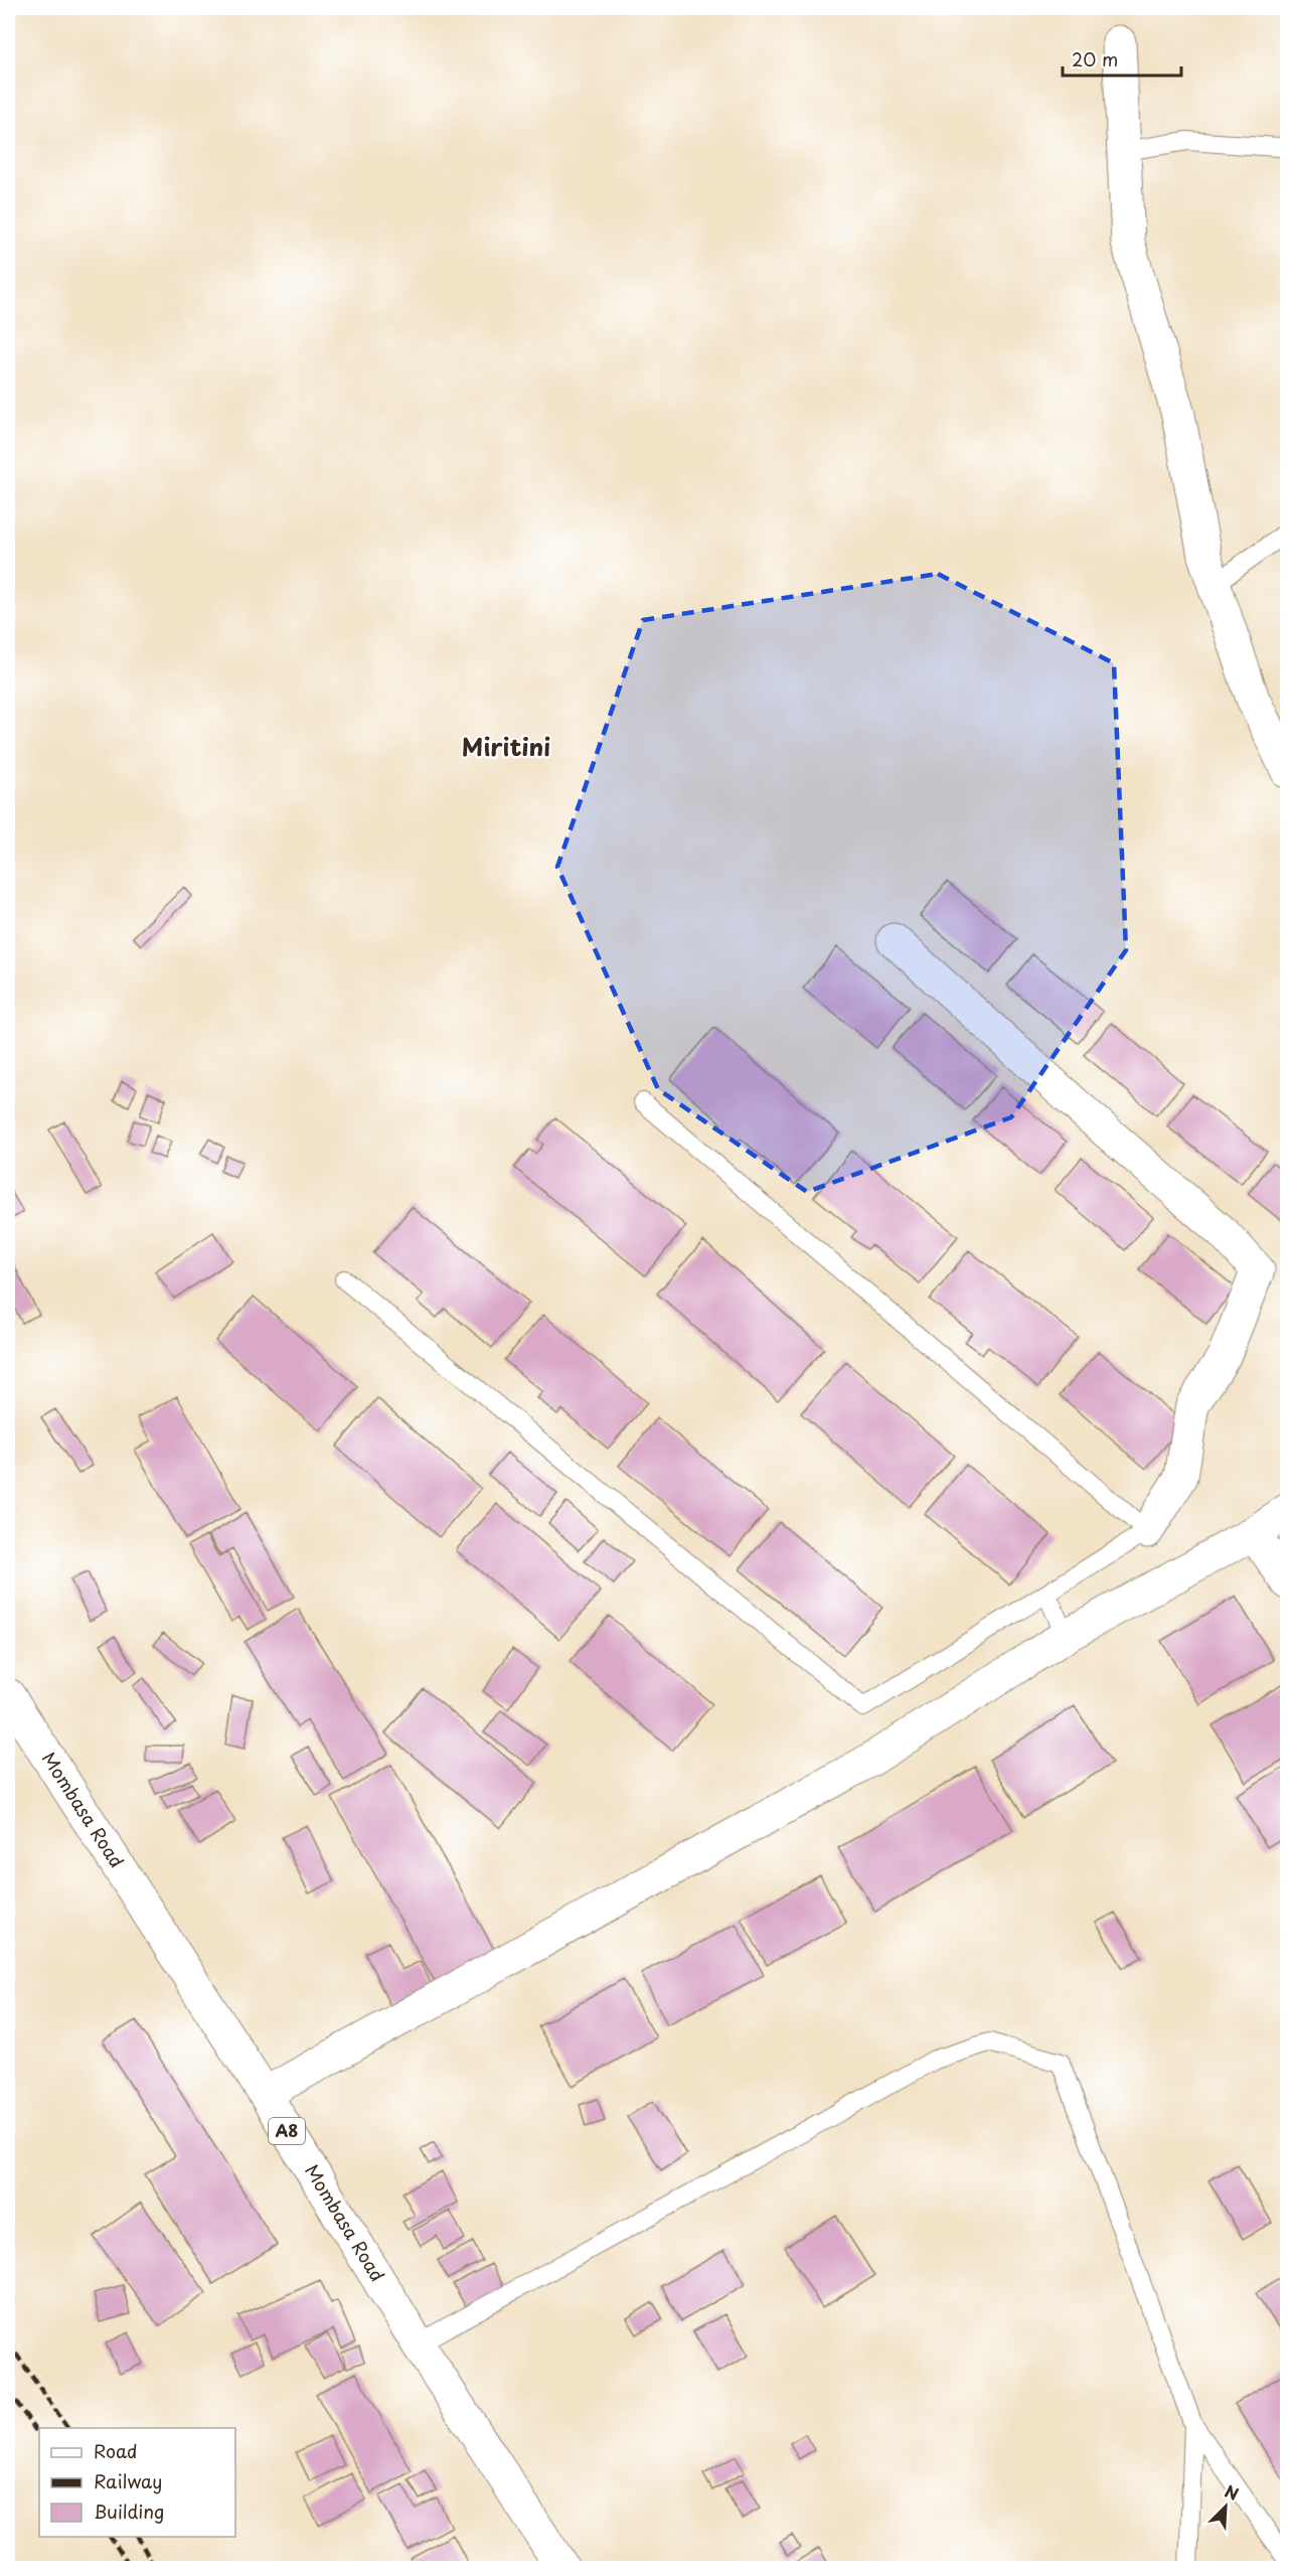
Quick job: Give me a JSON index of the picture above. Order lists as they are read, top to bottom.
{
  "streets": {
    "main road": ["Mombasa Road", "A8"]
  },
  "districts": ["Miritini"],
  "legend": ["Road", "Railway", "Building"],
  "scale_bar": "20 m",
  "north": "top right"
}
